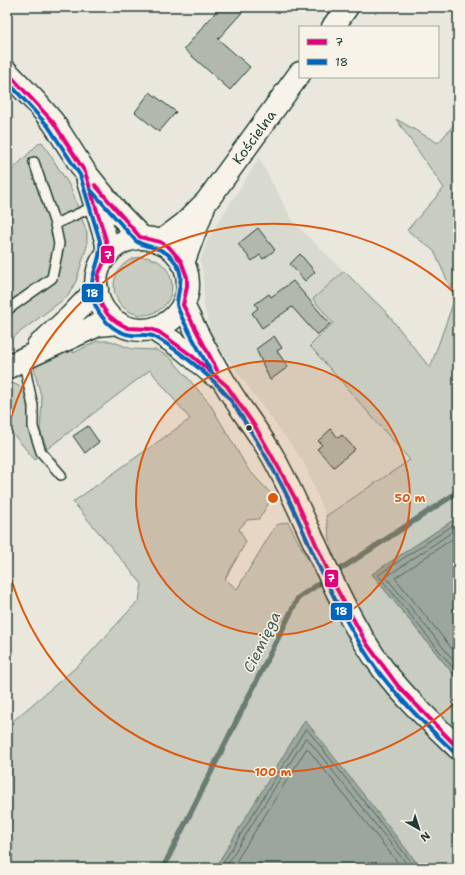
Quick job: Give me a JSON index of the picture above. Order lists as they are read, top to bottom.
{
  "streets": {
    "main road": ["Kościelna"]
  },
  "water": ["Ciemięga"],
  "lines": ["transit line 7", "transit line 18"],
  "legend": ["7", "18"],
  "north": "bottom right",
  "rings": ["50 m", "100 m"]
}
